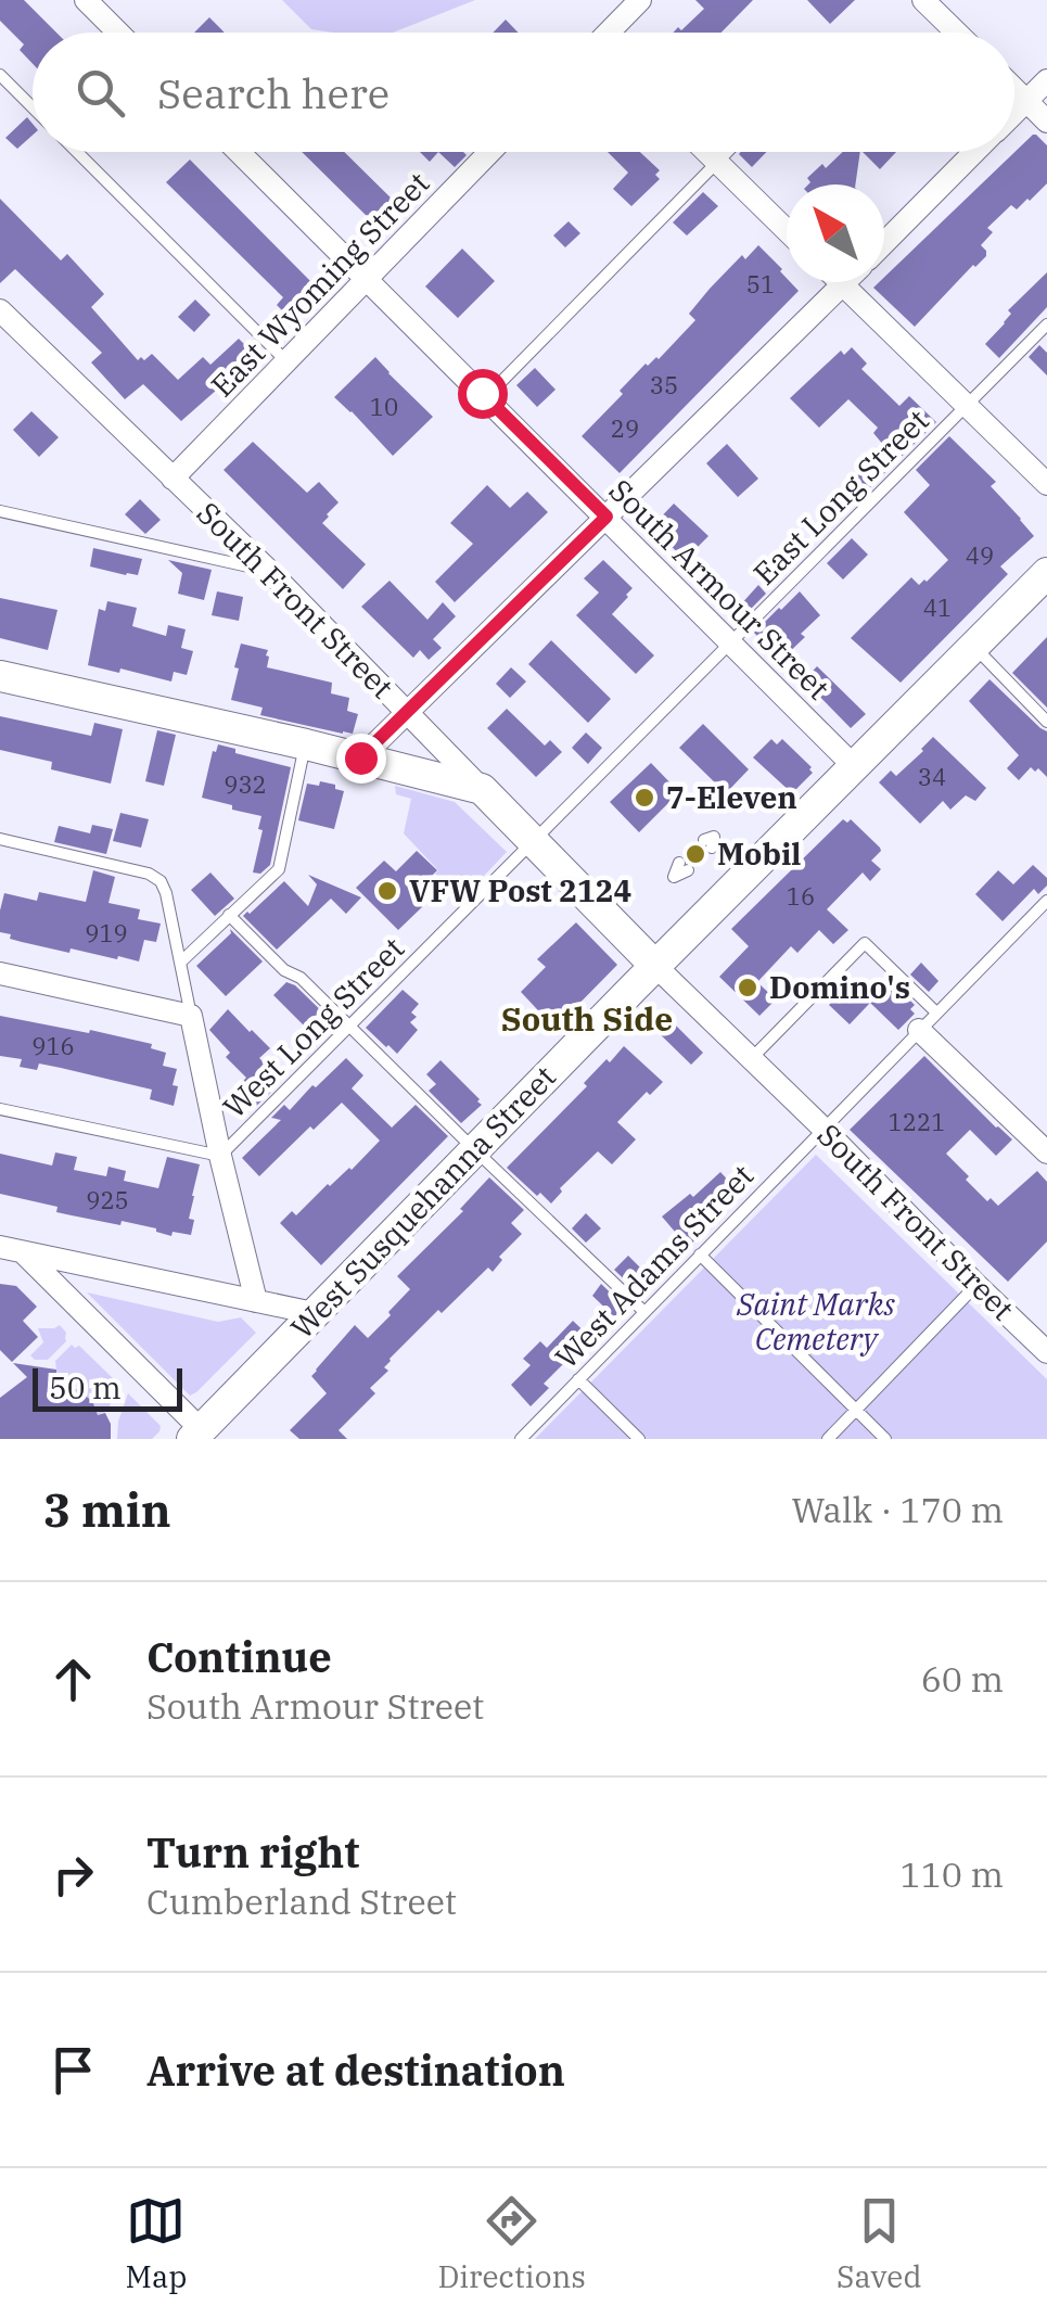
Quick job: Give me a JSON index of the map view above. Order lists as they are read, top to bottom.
{
  "streets": {
    "main road": ["South Front Street", "West Susquehanna Street"],
    "street": ["East Wyoming Street", "South Armour Street"],
    "lane": ["East Long Street", "West Long Street", "West Adams Street"]
  },
  "crossings": [
    ["East Wyoming Street", "South Armour Street"],
    ["East Wyoming Street", "South Front Street"],
    ["East Long Street", "South Armour Street"],
    ["East Long Street", "South Front Street"],
    ["East Long Street", "West Long Street"],
    ["South Armour Street", "West Susquehanna Street"],
    ["South Front Street", "West Long Street"],
    ["South Front Street", "West Susquehanna Street"],
    ["South Front Street", "West Adams Street"]
  ],
  "districts": ["South Side"],
  "parks": ["Saint Marks Cemetery"],
  "places": [
    "7-Eleven",
    "Mobil",
    "VFW Post 2124",
    "Domino's"
  ],
  "house_numbers": [
    "51",
    "35",
    "10",
    "29",
    "49",
    "41",
    "34",
    "932",
    "16",
    "919",
    "916",
    "1221",
    "925"
  ],
  "scale_bar": "50 m",
  "north": "top left",
  "page": {
    "search": "Search here",
    "scale": "50 m",
    "heading": ["3 min", "Walk · 170 m"],
    "list": [
      ["Continue", "South Armour Street", "60 m"],
      ["Turn right", "Cumberland Street", "110 m"],
      "Arrive at destination"
    ],
    "nav": ["Map", "Directions", "Saved"]
  }
}
